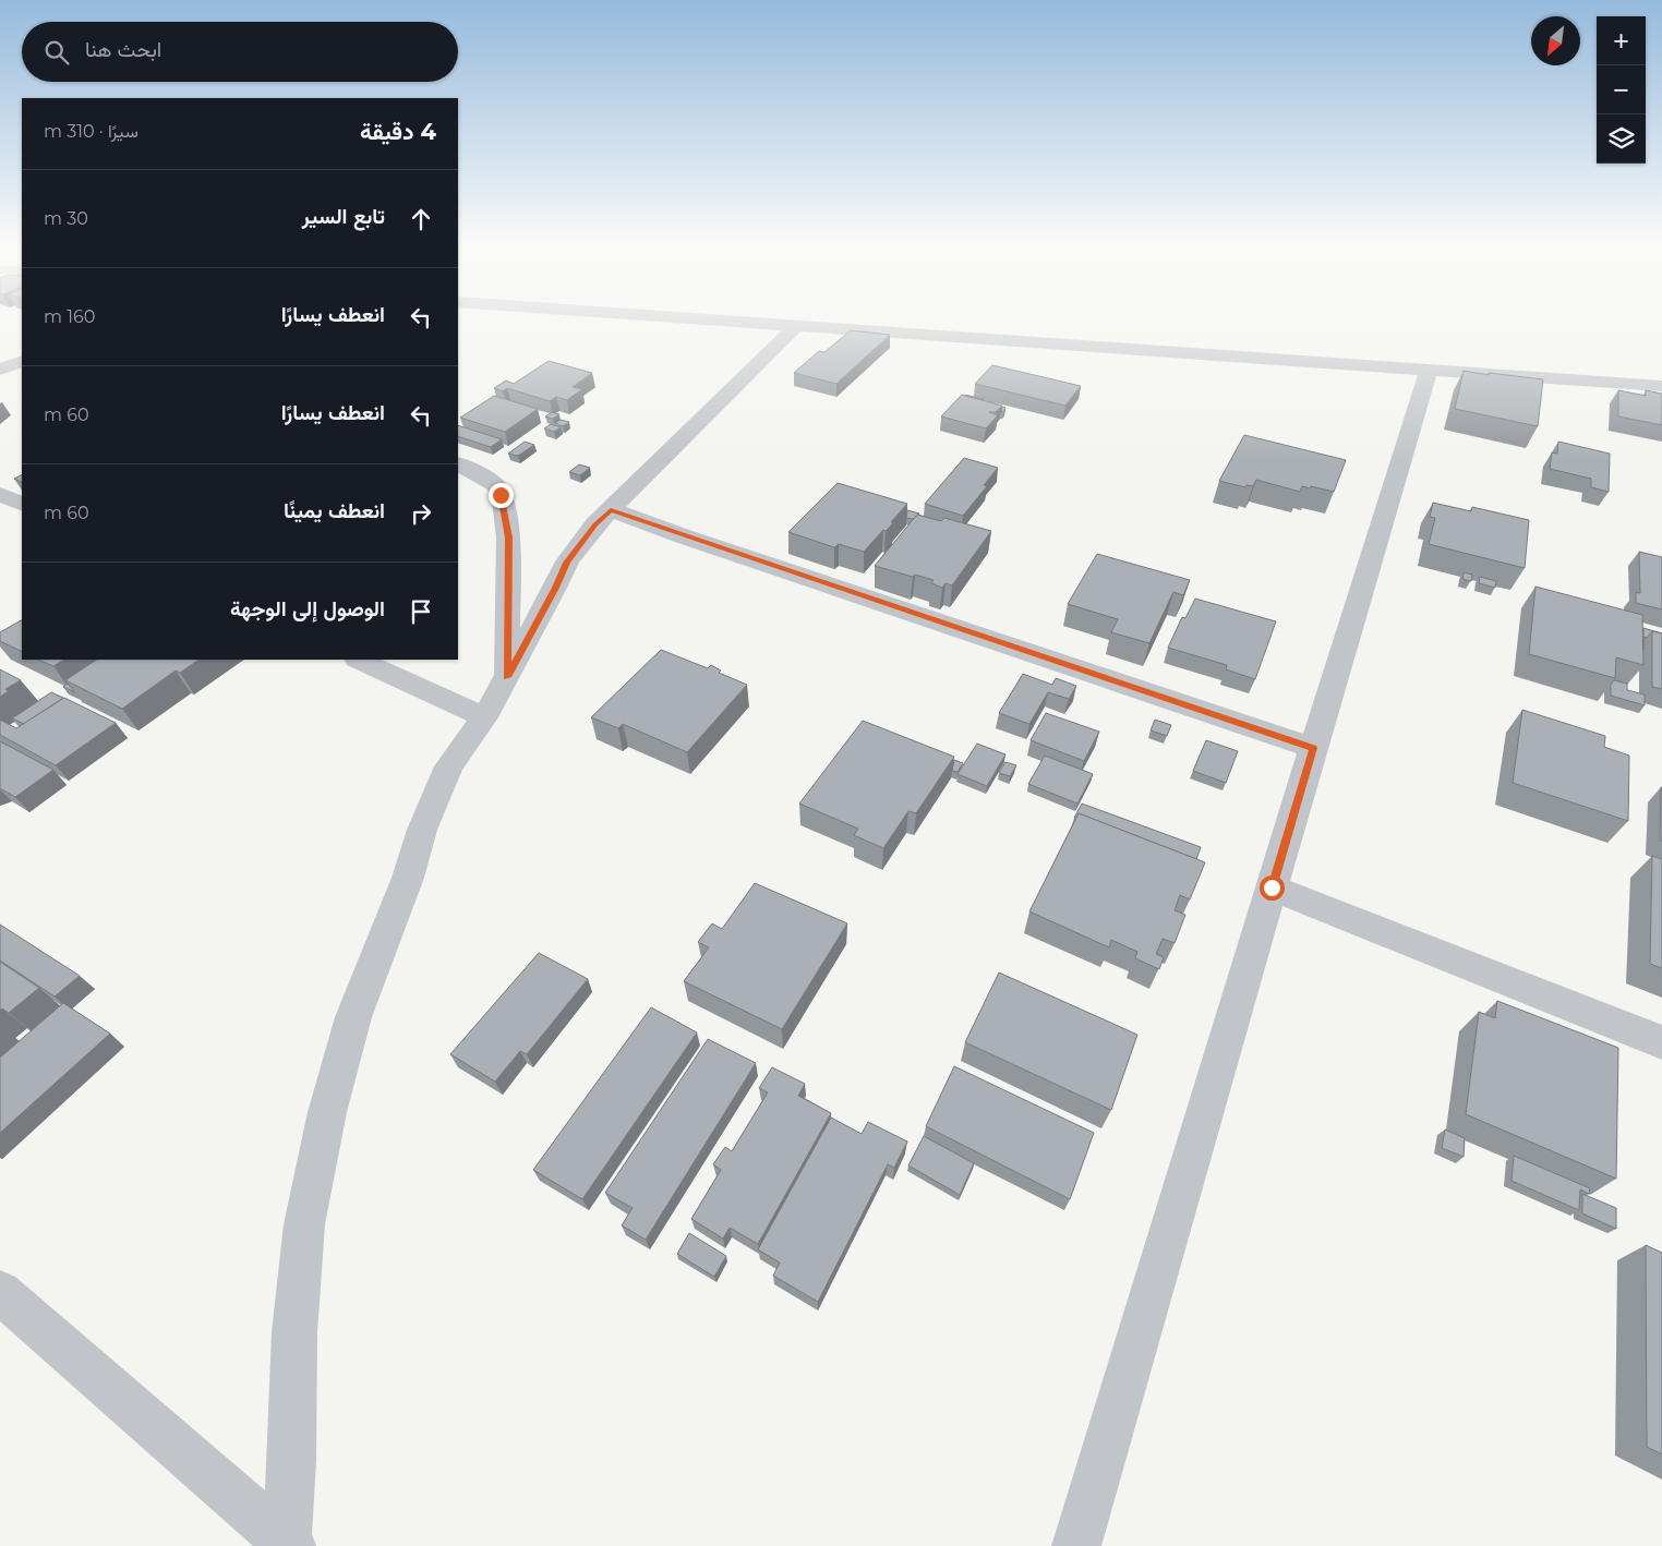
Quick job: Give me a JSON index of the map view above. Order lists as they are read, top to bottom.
{
  "north": "bottom left",
  "page": {
    "map_buttons": ["+", "−"],
    "search": "ابحث هنا",
    "heading": ["4 دقيقة", "سيرًا · 310 m"],
    "list": [
      ["تابع السير", "30 m"],
      ["انعطف يسارًا", "160 m"],
      ["انعطف يسارًا", "60 m"],
      ["انعطف يمينًا", "60 m"],
      "الوصول إلى الوجهة"
    ]
  }
}
